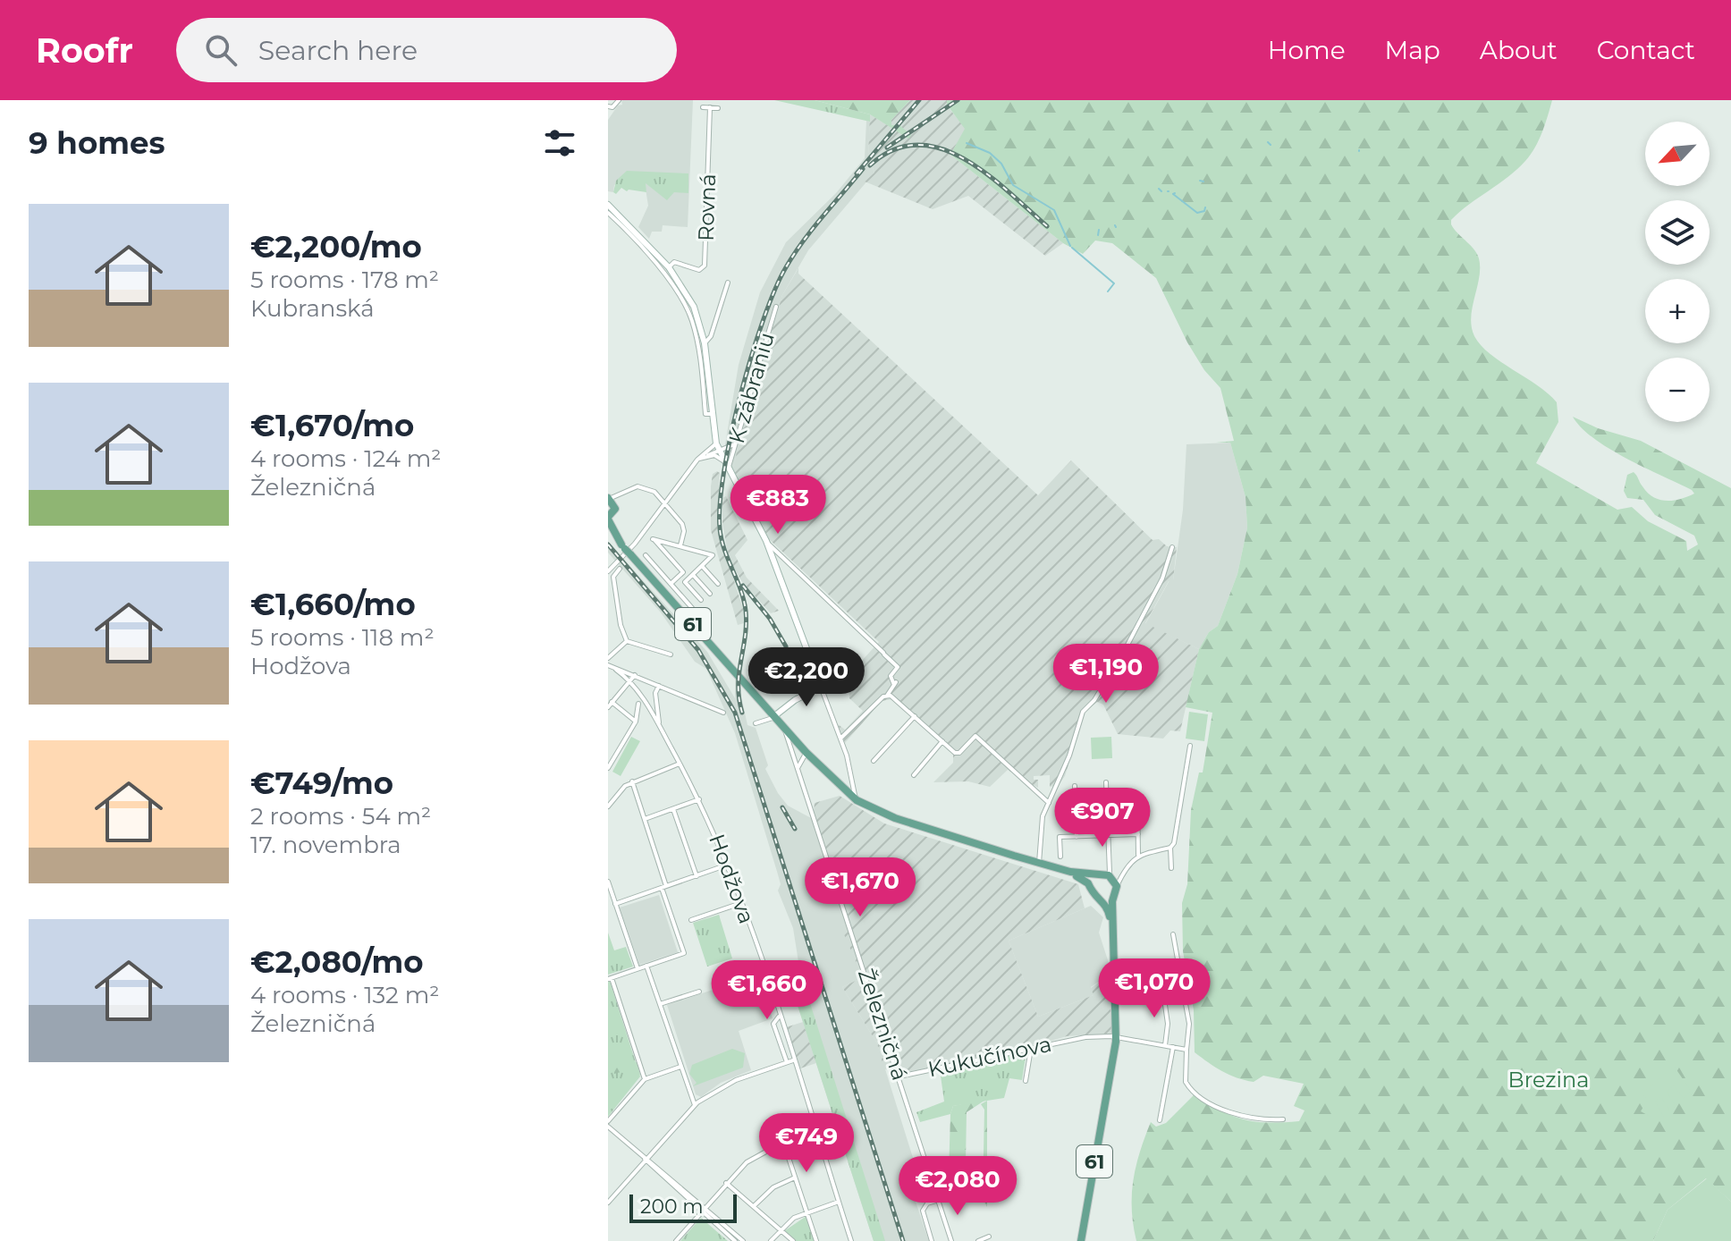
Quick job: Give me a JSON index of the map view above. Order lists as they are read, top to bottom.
{
  "streets": {
    "main road": ["61"],
    "street": [
      "Rovná",
      "K zábraniu",
      "Hodžova",
      "Železničná",
      "Kukučínova"
    ]
  },
  "crossings": [
    ["61", "Železničná"],
    ["61", "Kukučínova"],
    ["Železničná", "Kukučínova"]
  ],
  "parks": ["Brezina"],
  "scale_bar": "200 m",
  "north": "bottom left",
  "page": {
    "header": "Roofr",
    "search": "Search here",
    "nav": [
      "Home",
      "Map",
      "About",
      "Contact"
    ],
    "heading": "9 homes",
    "map_buttons": ["+", "−"],
    "list": [
      {
        "name": "€2,200/mo",
        "note": "5 rooms · 178 m² · Kubranská"
      },
      {
        "name": "€1,670/mo",
        "note": "4 rooms · 124 m² · Železničná"
      },
      {
        "name": "€1,660/mo",
        "note": "5 rooms · 118 m² · Hodžova"
      },
      {
        "name": "€749/mo",
        "note": "2 rooms · 54 m² · 17. novembra"
      },
      {
        "name": "€2,080/mo",
        "note": "4 rooms · 132 m² · Železničná"
      }
    ],
    "price": [
      "€883",
      "€1,190",
      "€2,200",
      "€907",
      "€1,670",
      "€1,070",
      "€1,660",
      "€749",
      "€2,080"
    ],
    "scale": "200 m"
  }
}
